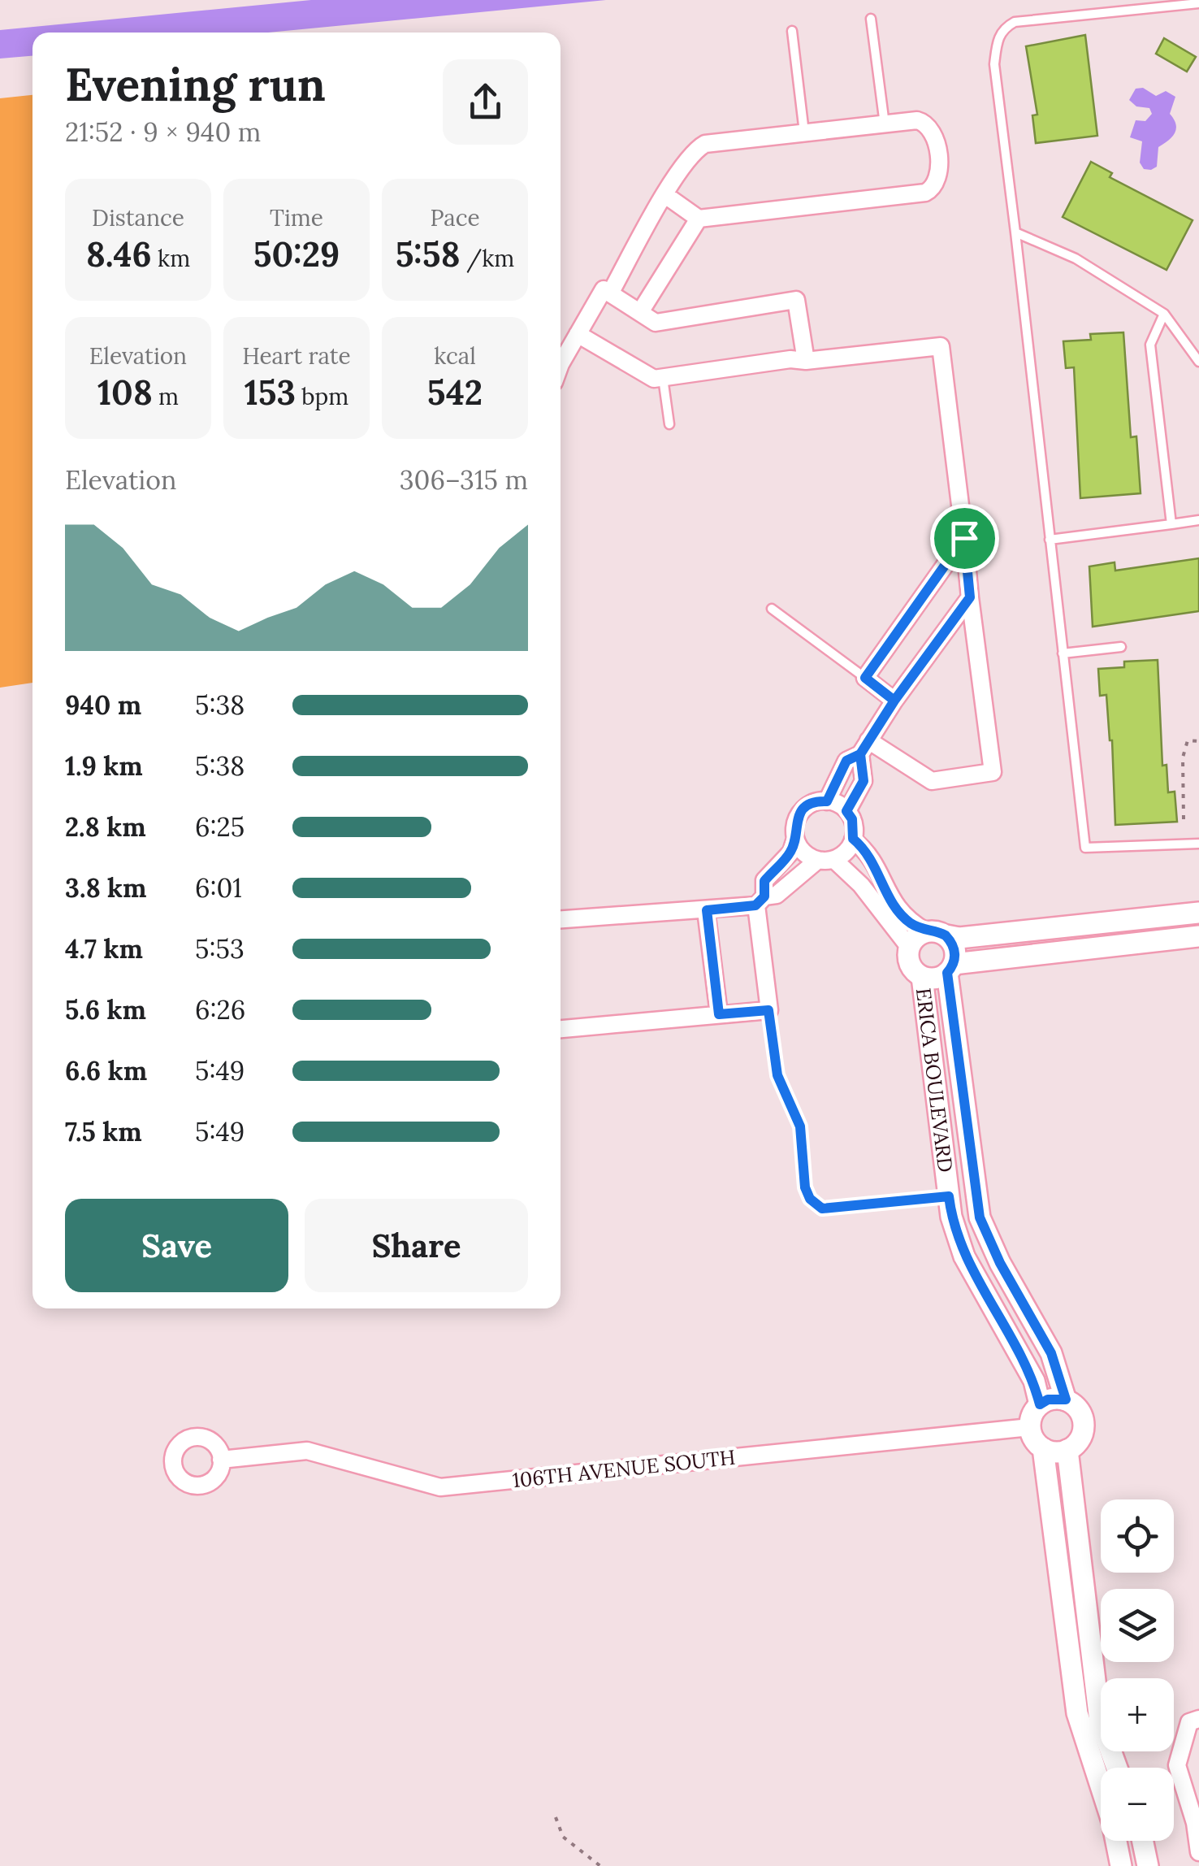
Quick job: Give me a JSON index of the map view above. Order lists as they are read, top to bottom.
{
  "streets": {
    "street": ["ERICA BOULEVARD", "106TH AVENUE SOUTH"]
  },
  "crossings": [
    ["ERICA BOULEVARD", "106TH AVENUE SOUTH"]
  ],
  "page": {
    "heading": ["Evening run", "21:52 · 9 × 940 m"],
    "stats": [
      ["Distance", "8.46 km"],
      ["Time", "50:29"],
      ["Pace", "5:58 /km"],
      ["Elevation", "108 m"],
      ["Heart rate", "153 bpm"],
      ["kcal", "542"]
    ],
    "chart": ["Elevation", "306–315 m"],
    "list": [
      {
        "name": "940 m",
        "note": "5:38"
      },
      {
        "name": "1.9 km",
        "note": "5:38"
      },
      {
        "name": "2.8 km",
        "note": "6:25"
      },
      {
        "name": "3.8 km",
        "note": "6:01"
      },
      {
        "name": "4.7 km",
        "note": "5:53"
      },
      {
        "name": "5.6 km",
        "note": "6:26"
      },
      {
        "name": "6.6 km",
        "note": "5:49"
      },
      {
        "name": "7.5 km",
        "note": "5:49"
      }
    ],
    "buttons": ["Save", "Share"],
    "map_buttons": ["+", "−"]
  }
}
